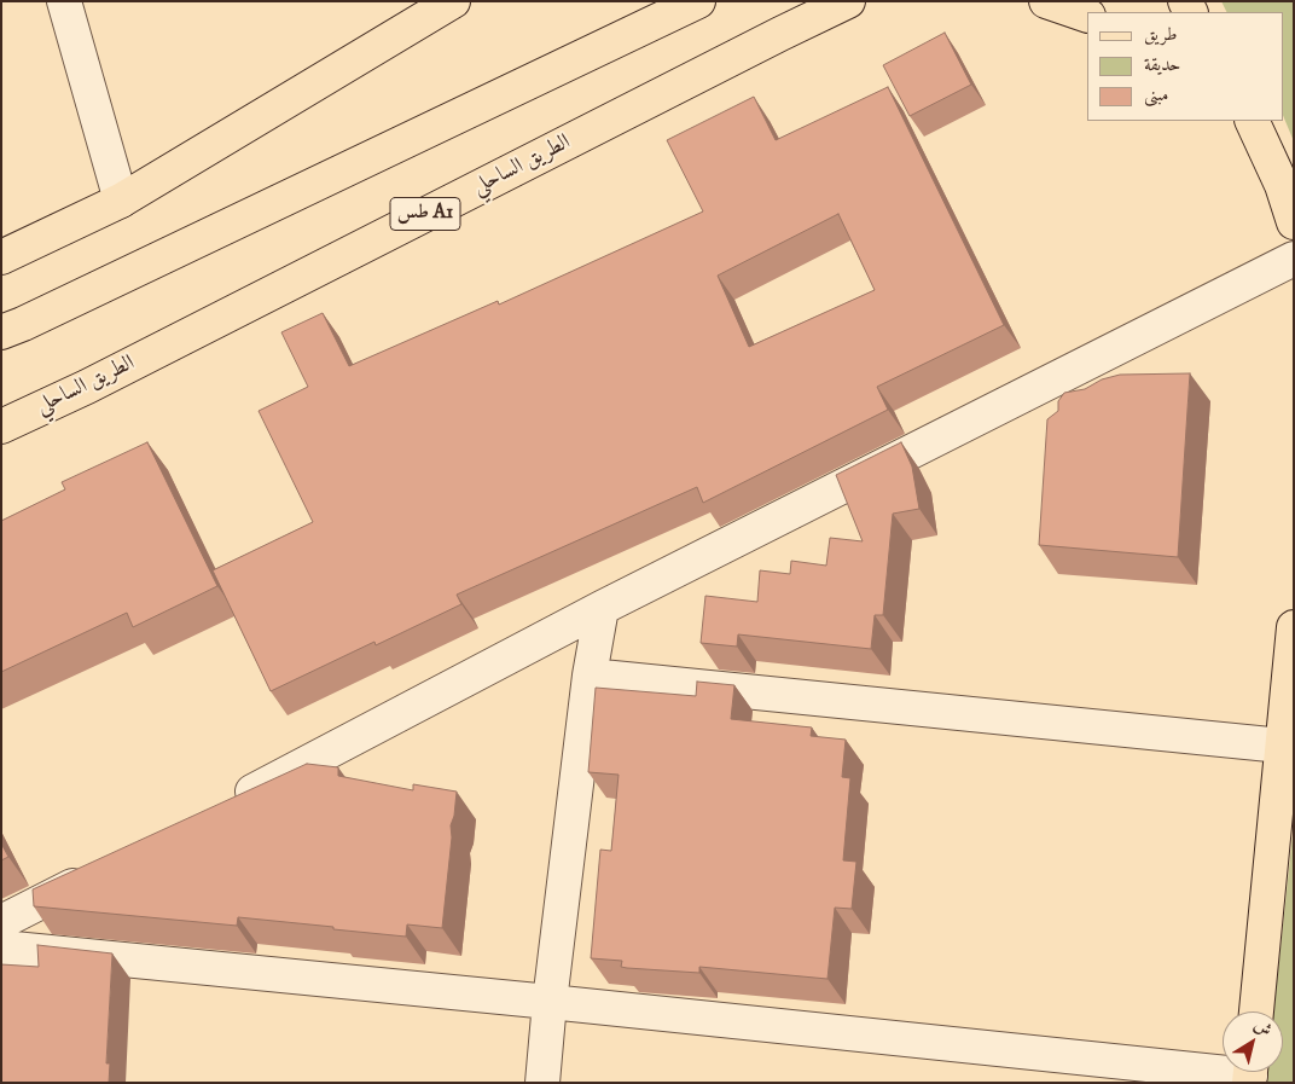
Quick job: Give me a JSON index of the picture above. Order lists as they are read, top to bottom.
{
  "streets": {
    "main road": ["الطريق الساحلي", "طس A1"]
  },
  "legend": ["طريق", "حديقة", "مبنى"],
  "north": "top right"
}
